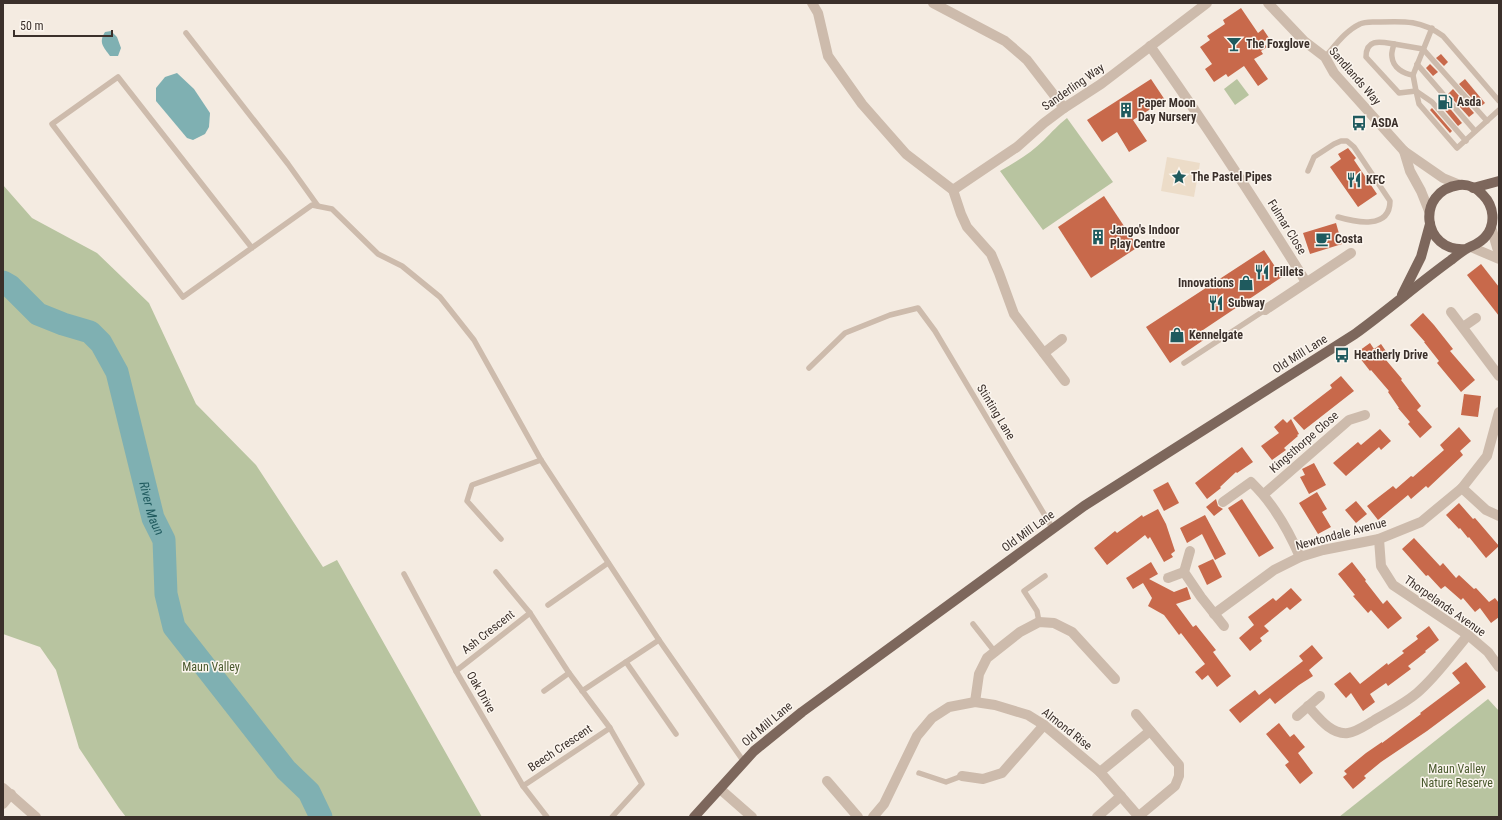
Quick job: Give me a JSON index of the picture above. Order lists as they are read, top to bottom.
{
  "streets": {
    "main road": ["Old Mill Lane"],
    "street": [
      "Sandlands Way",
      "Sanderling Way",
      "Fulmar Close",
      "Kingsthorpe Close",
      "Newtondale Avenue",
      "Thorpelands Avenue",
      "Almond Rise"
    ],
    "lane": [
      "Stinting Lane",
      "Ash Crescent",
      "Oak Drive",
      "Beech Crescent"
    ]
  },
  "crossings": [
    ["Sanderling Way", "Fulmar Close"],
    ["Old Mill Lane", "Stinting Lane"],
    ["Newtondale Avenue", "Thorpelands Avenue"],
    ["Ash Crescent", "Oak Drive"],
    ["Oak Drive", "Beech Crescent"]
  ],
  "water": ["River Maun"],
  "parks": ["Maun Valley", "Maun Valley Nature Reserve"],
  "places": {
    "bar": ["The Foxglove"],
    "fuel station": ["Asda"],
    "building": ["Paper Moon Day Nursery", "Jango's Indoor Play Centre"],
    "bus stop": ["ASDA", "Heatherly Drive"],
    "place": ["The Pastel Pipes"],
    "restaurant": ["KFC", "Fillets", "Subway"],
    "cafe": ["Costa"],
    "shop": ["Innovations", "Kennelgate"]
  },
  "scale_bar": "50 m"
}
